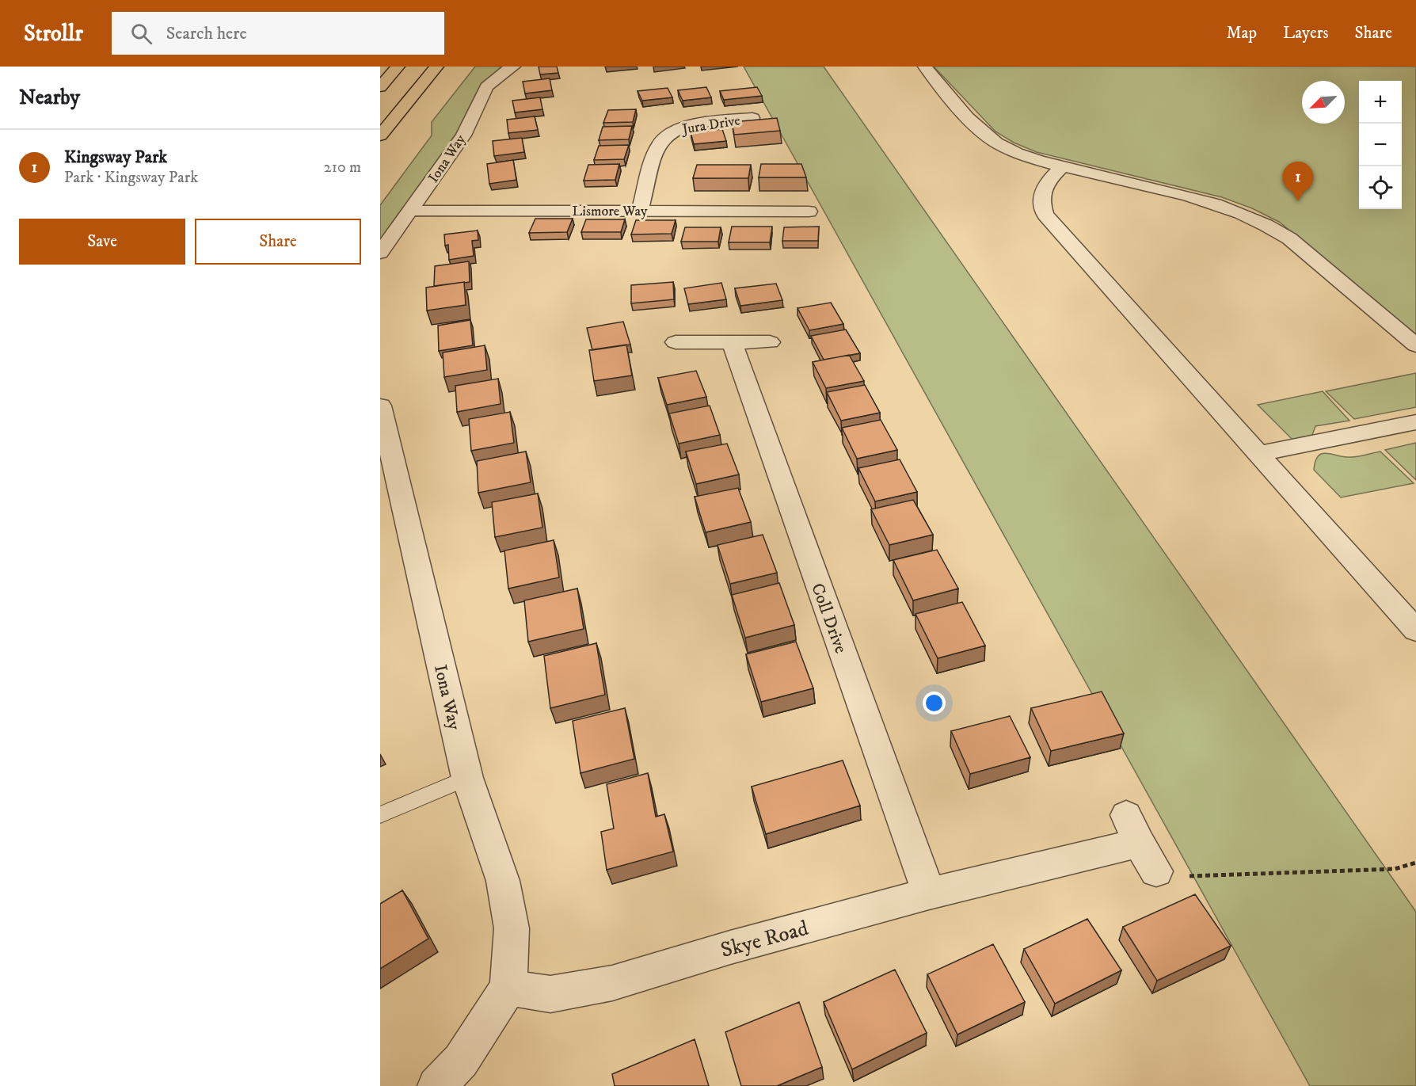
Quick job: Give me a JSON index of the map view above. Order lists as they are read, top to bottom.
{
  "streets": {
    "street": [
      "Jura Drive",
      "Iona Way",
      "Lismore Way",
      "Coll Drive",
      "Skye Road"
    ]
  },
  "crossings": [
    ["Jura Drive", "Lismore Way"],
    ["Iona Way", "Lismore Way"],
    ["Iona Way", "Skye Road"],
    ["Coll Drive", "Skye Road"]
  ],
  "north": "bottom left",
  "page": {
    "header": "Strollr",
    "search": "Search here",
    "nav": ["Map", "Layers", "Share"],
    "heading": "Nearby",
    "map_buttons": ["+", "−"],
    "list": [
      {
        "mark": "1",
        "name": "Kingsway Park",
        "note": "Park · Kingsway Park",
        "value": "210 m"
      }
    ],
    "pins": "1",
    "buttons": ["Save", "Share"]
  }
}
